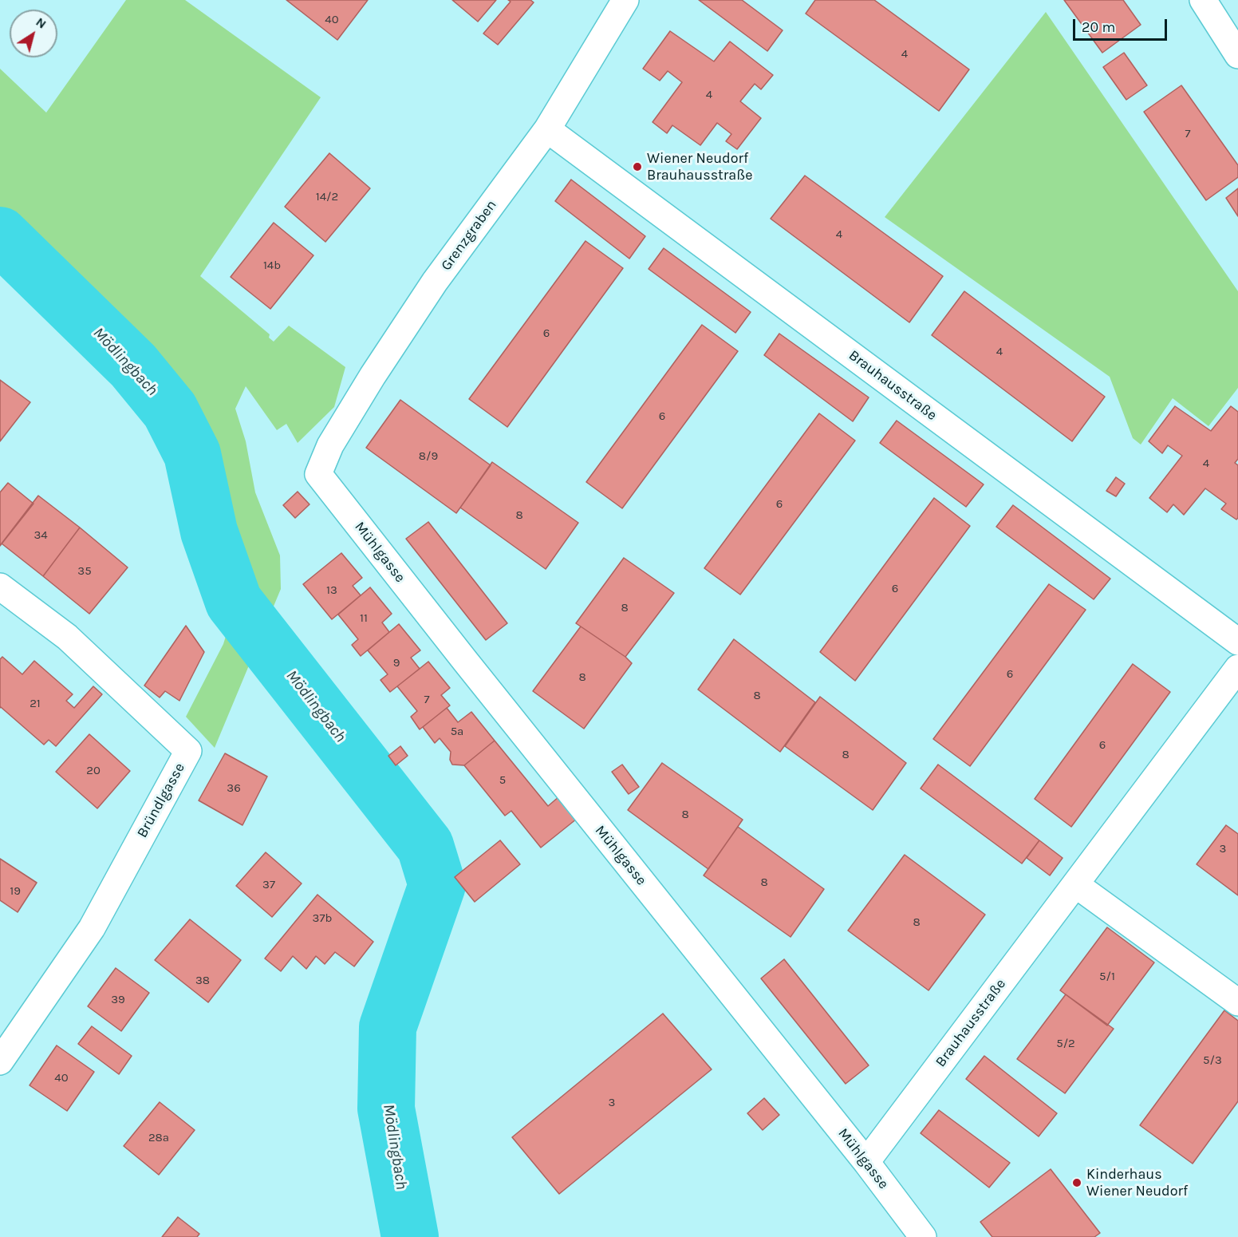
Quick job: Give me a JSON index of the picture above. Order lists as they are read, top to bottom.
{
  "streets": {
    "street": [
      "Grenzgraben",
      "Brauhausstraße",
      "Mühlgasse",
      "Bründlgasse"
    ]
  },
  "crossings": [
    ["Grenzgraben", "Brauhausstraße"],
    ["Grenzgraben", "Mühlgasse"],
    ["Brauhausstraße", "Mühlgasse"]
  ],
  "water": ["Mödlingbach"],
  "places": ["Wiener Neudorf Brauhausstraße", "Kinderhaus Wiener Neudorf"],
  "house_numbers": [
    "40",
    "4",
    "4",
    "7",
    "14/2",
    "4",
    "14b",
    "6",
    "4",
    "6",
    "8/9",
    "4",
    "6",
    "8",
    "34",
    "35",
    "6",
    "13",
    "8",
    "11",
    "9",
    "6",
    "8",
    "8",
    "7",
    "21",
    "5a",
    "6",
    "8",
    "20",
    "5",
    "36",
    "8",
    "3",
    "8",
    "37",
    "19",
    "37b",
    "8",
    "5/1",
    "38",
    "39",
    "5/2",
    "5/3",
    "40",
    "3",
    "28a"
  ],
  "scale_bar": "20 m",
  "north": "top right"
}
